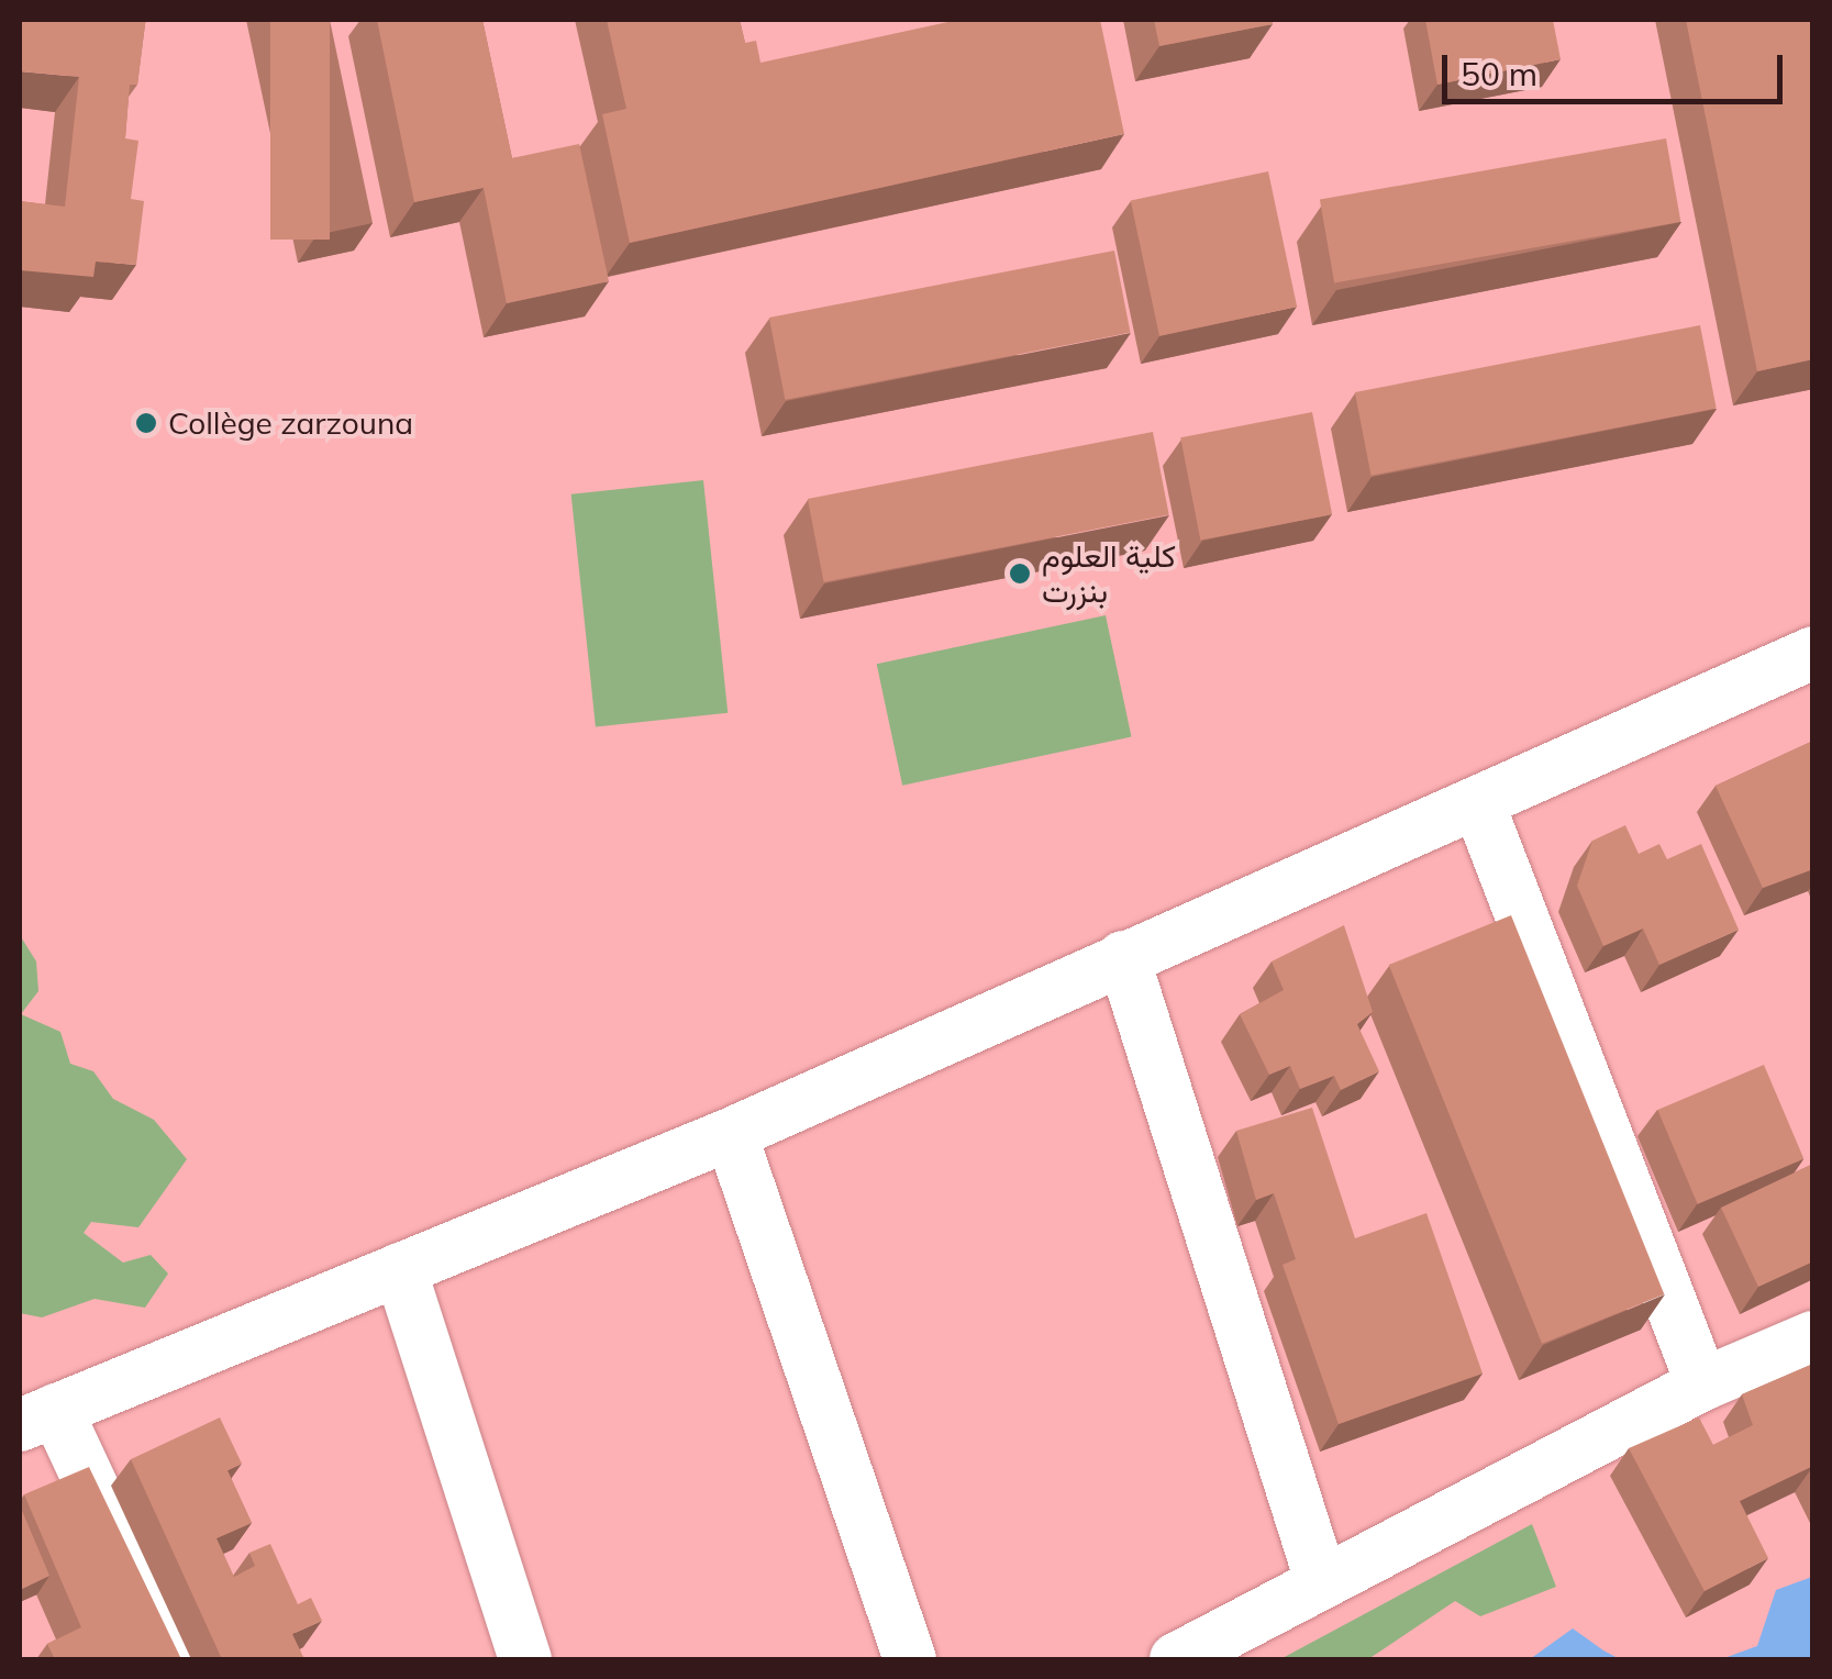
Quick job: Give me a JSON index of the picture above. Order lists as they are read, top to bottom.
{
  "places": ["Collège zarzouna", "كلية العلوم بنزرت"],
  "scale_bar": "50 m"
}
